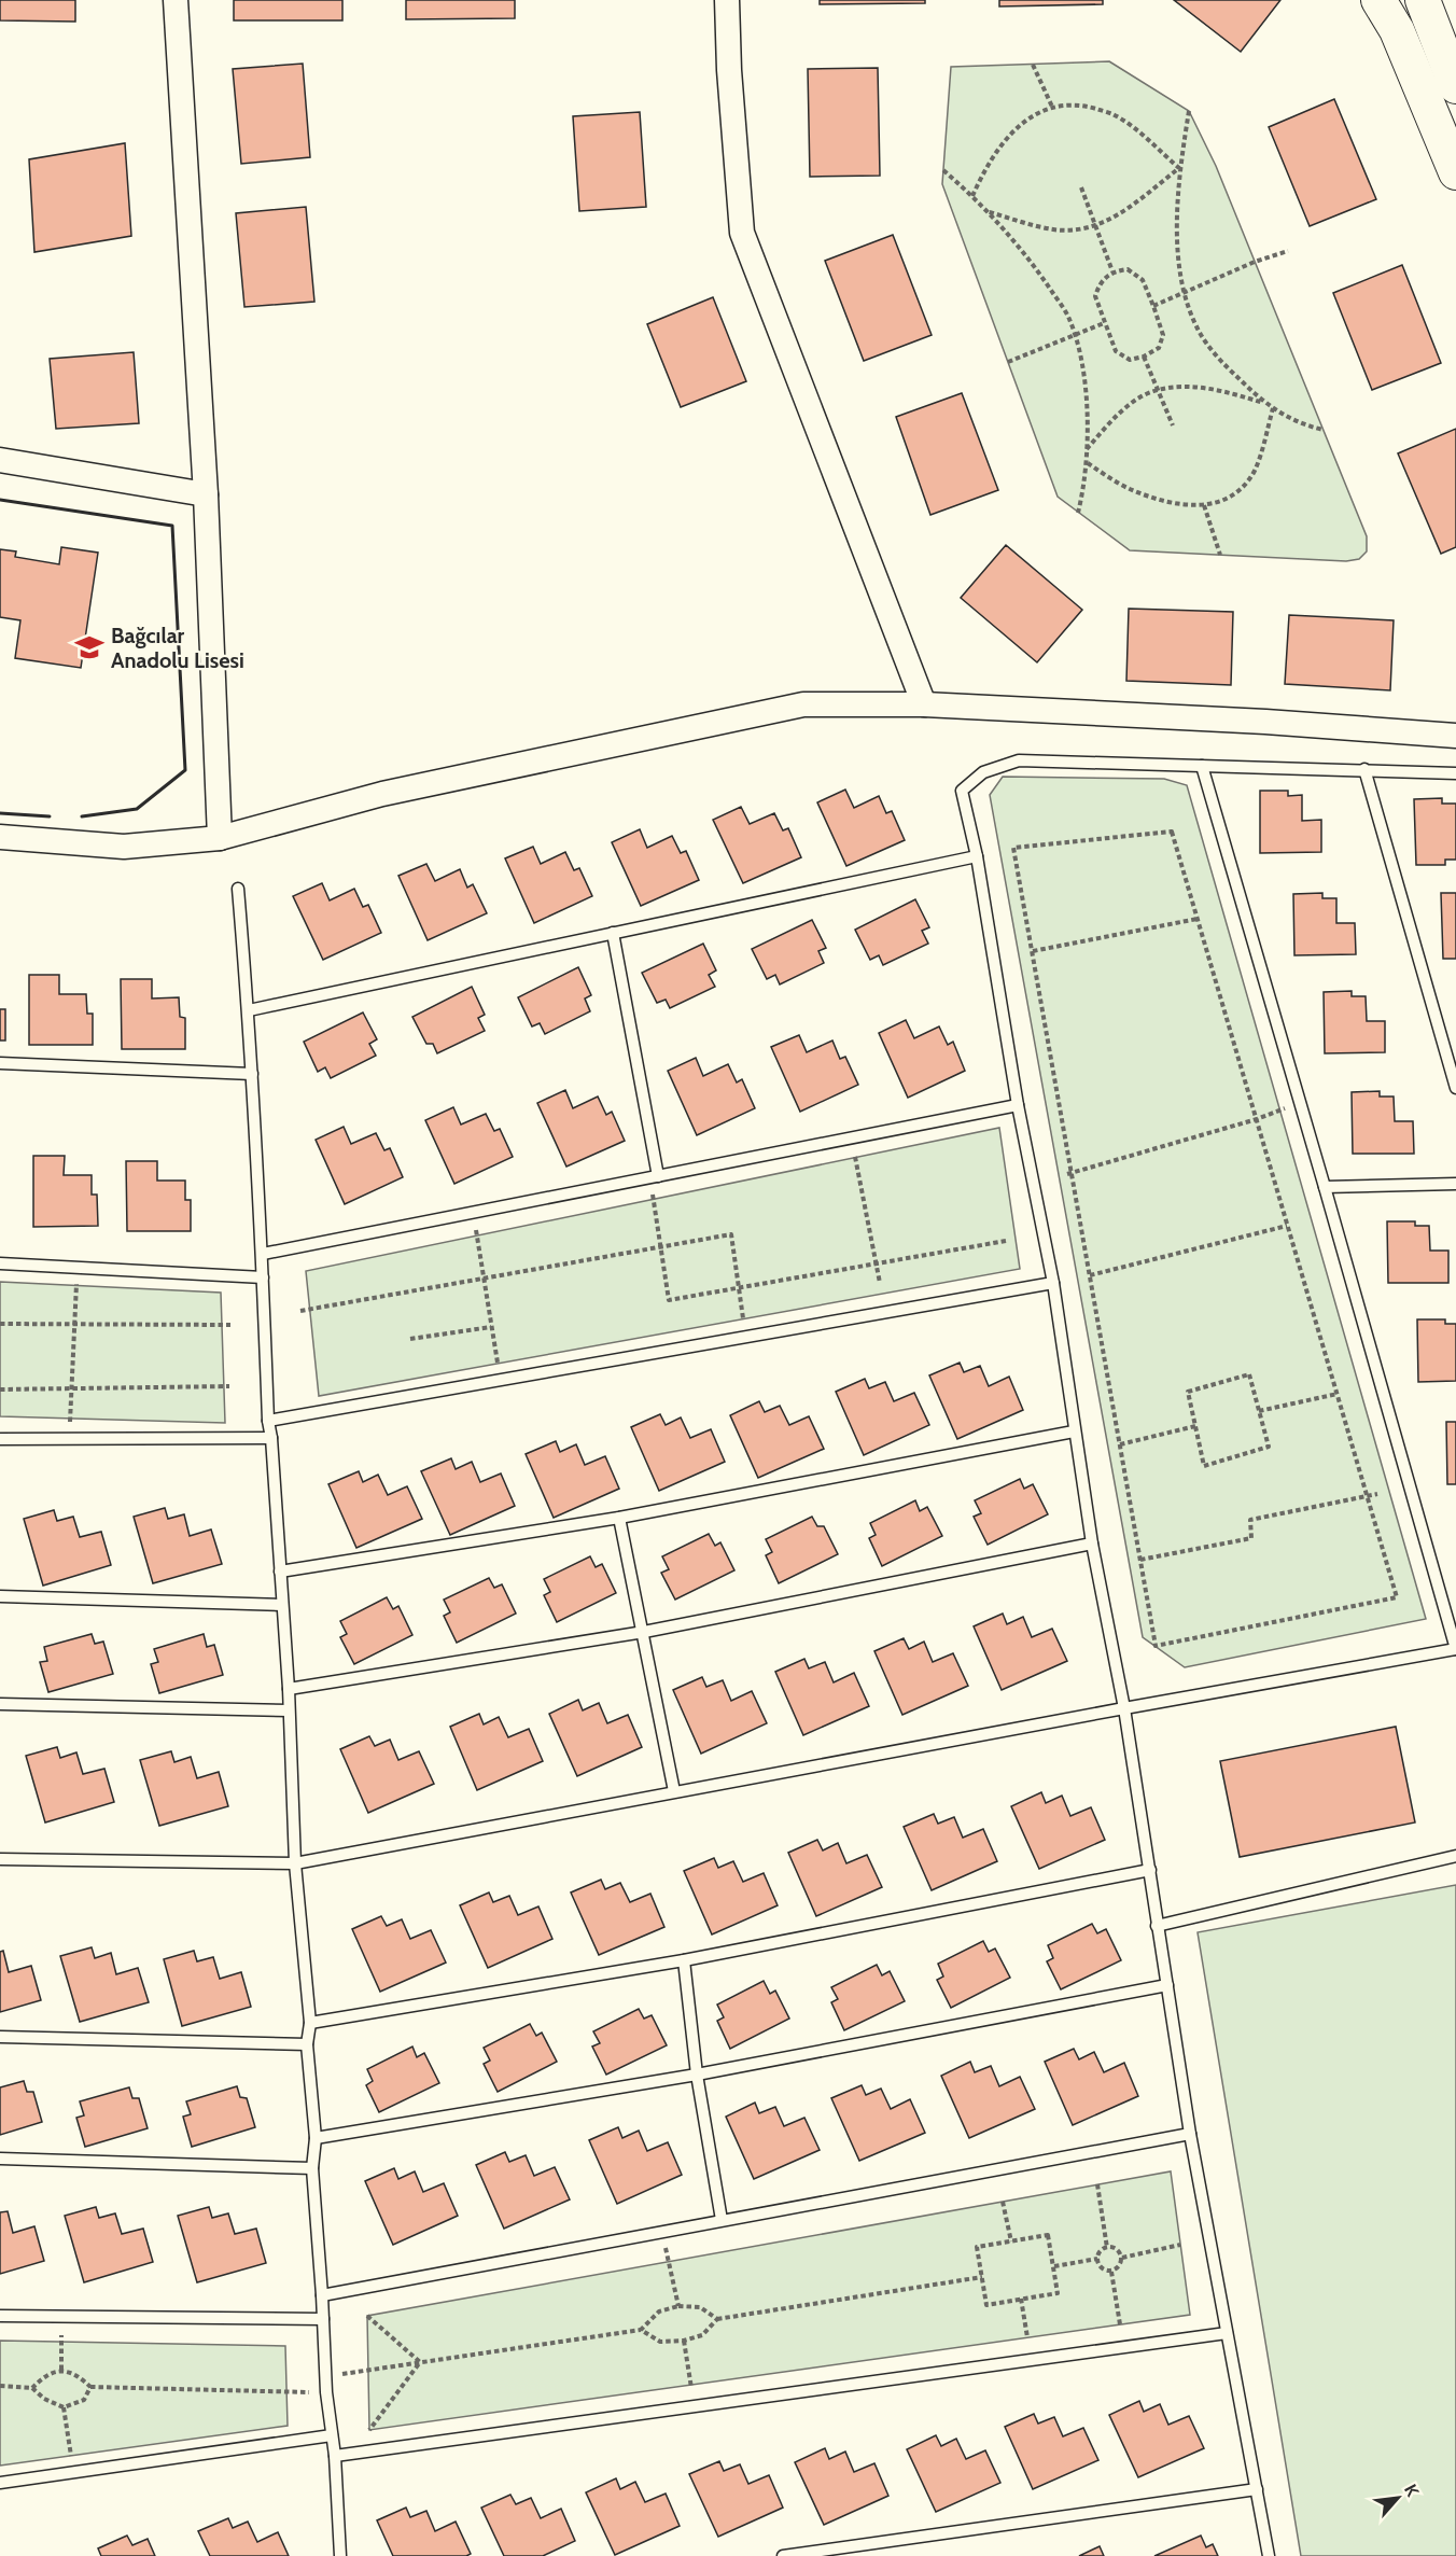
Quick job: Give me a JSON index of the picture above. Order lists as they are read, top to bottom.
{
  "places": {
    "school or university": ["Bağcılar Anadolu Lisesi"]
  },
  "north": "top right"
}
